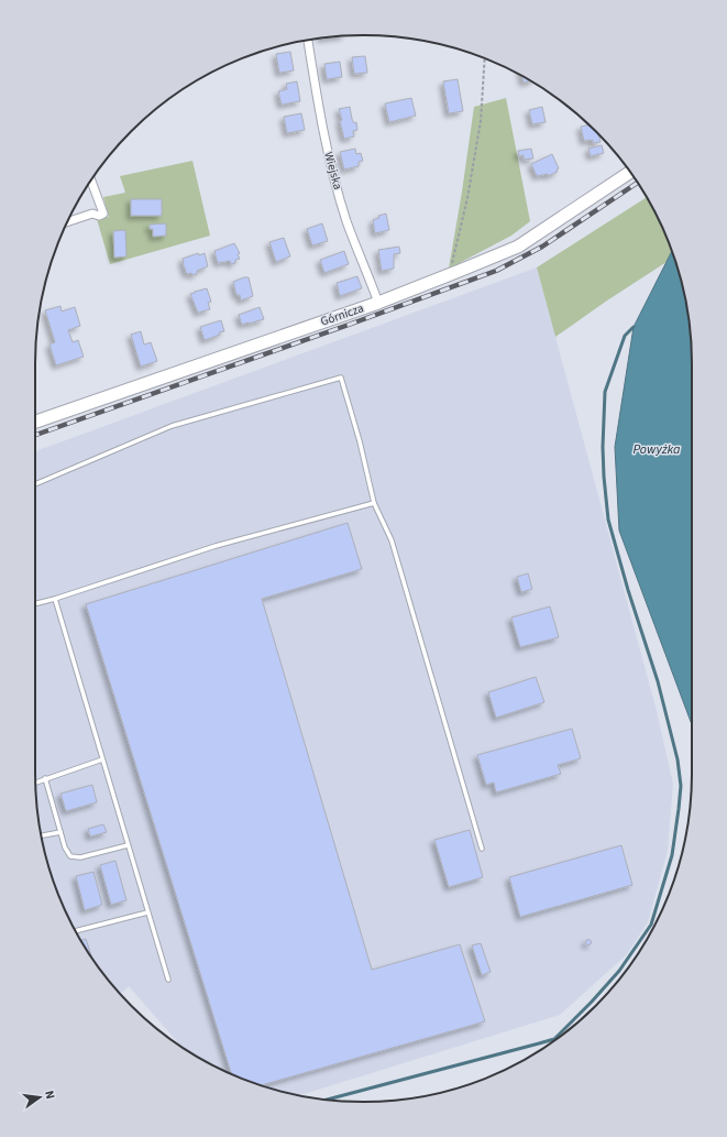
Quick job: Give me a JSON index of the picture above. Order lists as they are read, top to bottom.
{
  "streets": {
    "street": ["Wiejska", "Górnicza"]
  },
  "crossings": [
    ["Wiejska", "Górnicza"]
  ],
  "water": ["Powyżka"],
  "north": "right"
}
